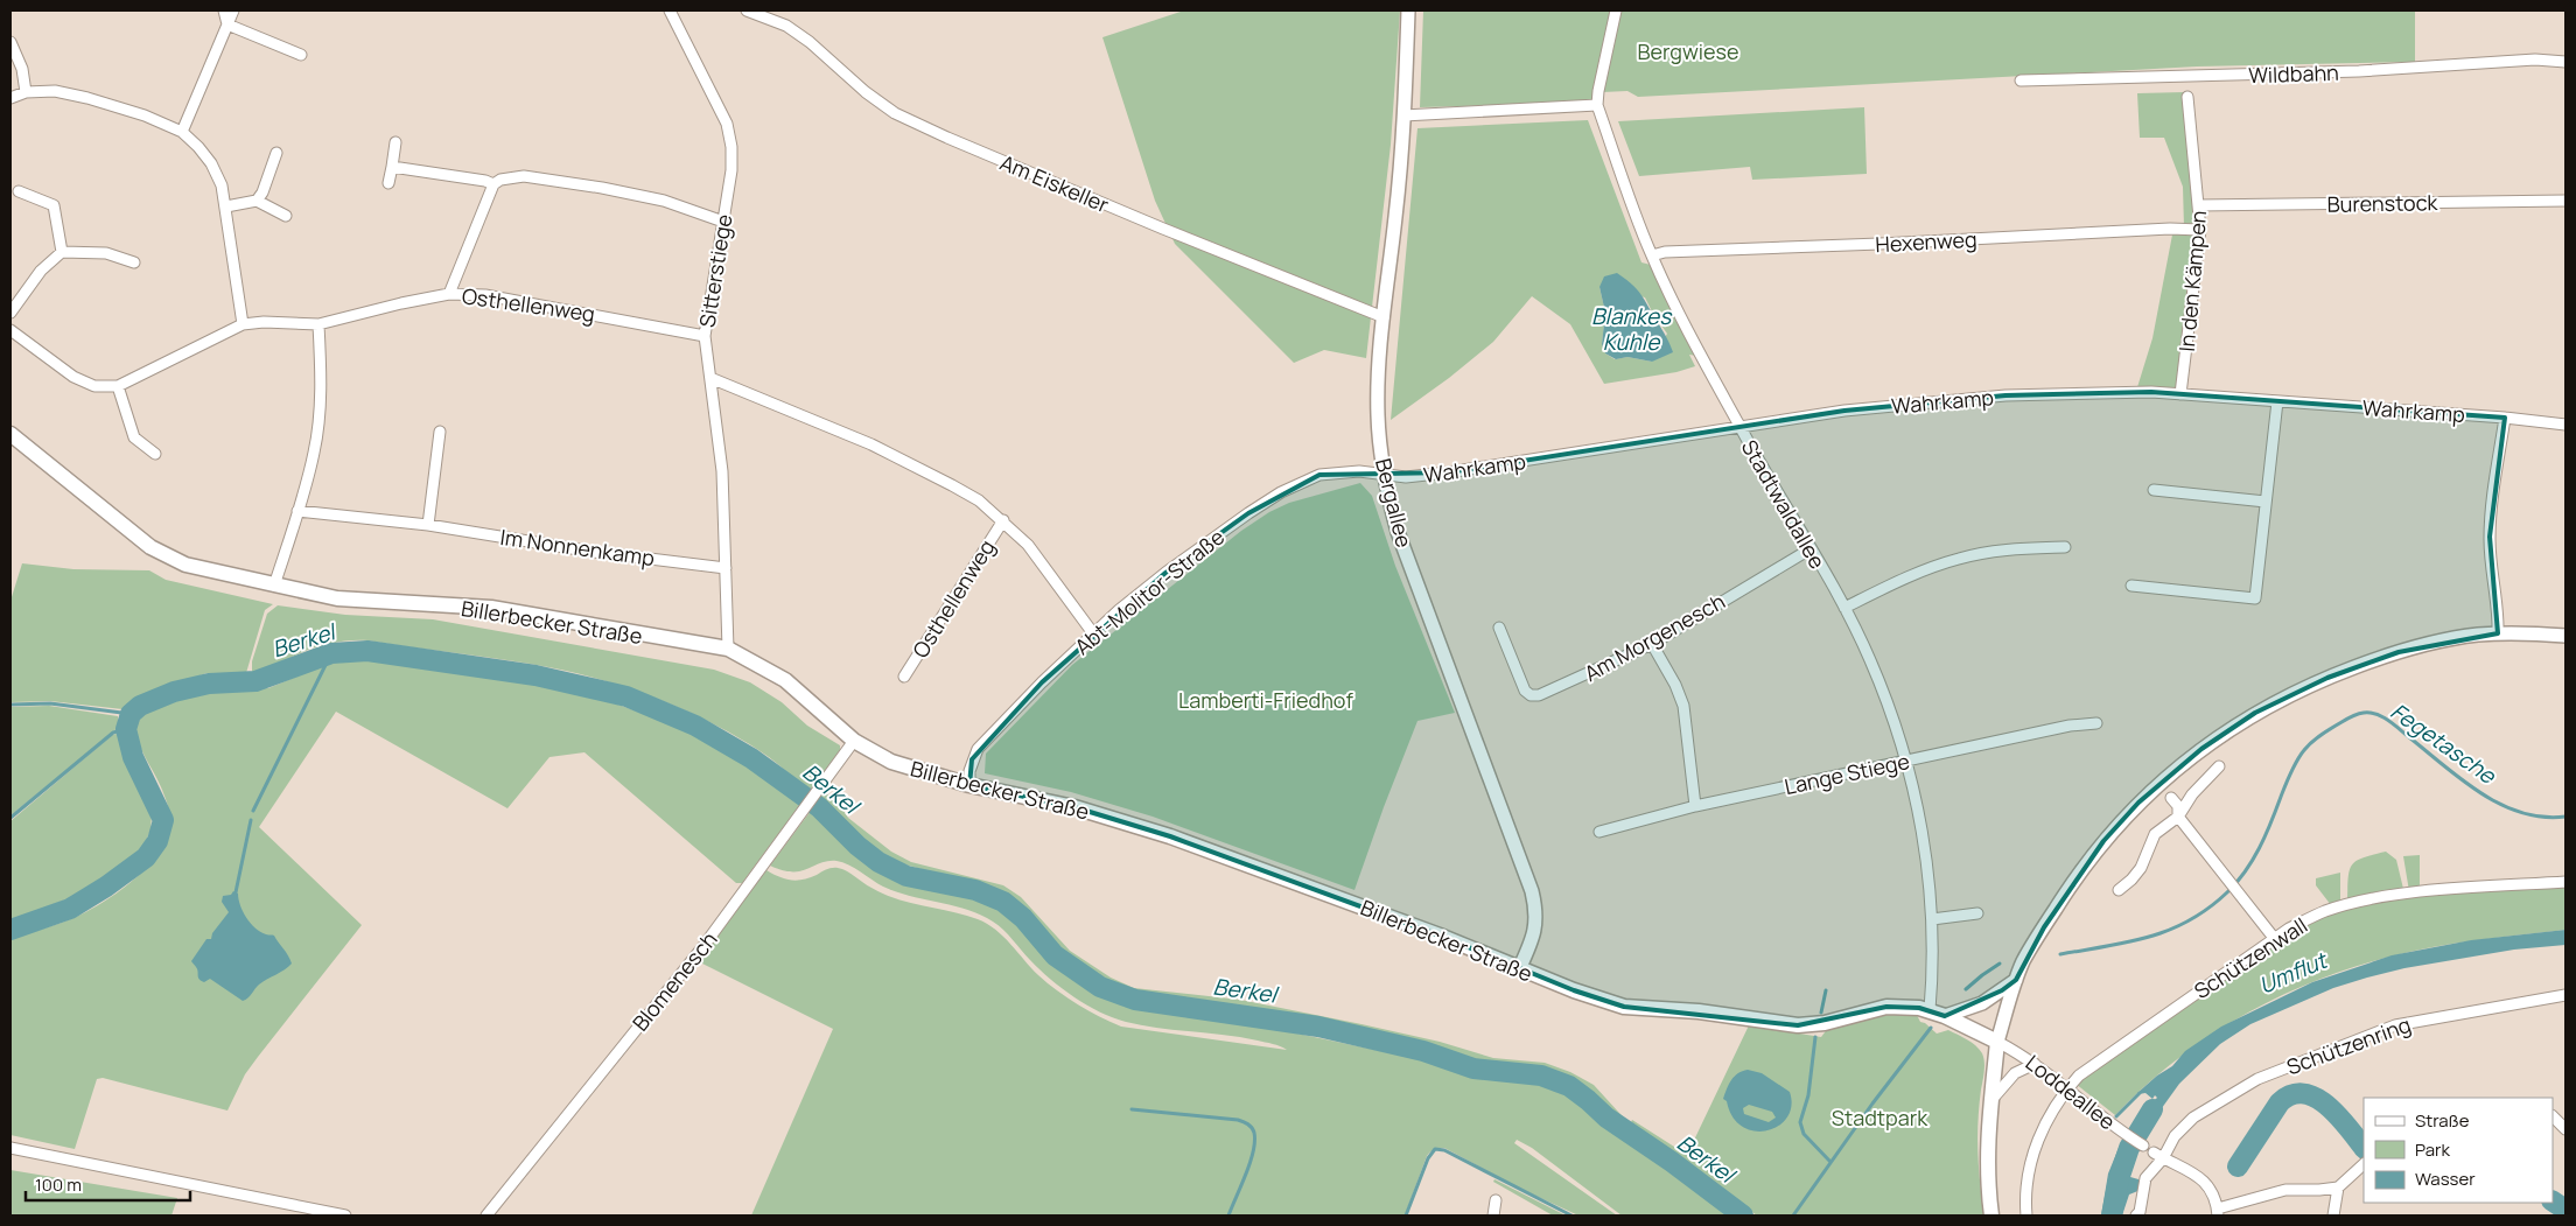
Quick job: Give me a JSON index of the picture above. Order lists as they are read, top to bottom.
{
  "streets": {
    "main road": ["Billerbecker Straße"],
    "street": [
      "Wildbahn",
      "Am Eiskeller",
      "Burenstock",
      "Hexenweg",
      "Sitterstiege",
      "In den Kämpen",
      "Osthellenweg",
      "Wahrkamp",
      "Bergallee",
      "Stadtwaldallee",
      "Im Nonnenkamp",
      "Abt-Molitor-Straße",
      "Am Morgenesch",
      "Lange Stiege",
      "Schützenwall",
      "Blomenesch",
      "Schützenring",
      "Loddeallee"
    ]
  },
  "crossings": [
    ["Am Eiskeller", "Bergallee"],
    ["Burenstock", "In den Kämpen"],
    ["Hexenweg", "In den Kämpen"],
    ["Hexenweg", "Stadtwaldallee"],
    ["Sitterstiege", "Osthellenweg"],
    ["Sitterstiege", "Im Nonnenkamp"],
    ["Sitterstiege", "Billerbecker Straße"],
    ["In den Kämpen", "Wahrkamp"],
    ["Osthellenweg", "Abt-Molitor-Straße"],
    ["Wahrkamp", "Bergallee"],
    ["Wahrkamp", "Stadtwaldallee"],
    ["Wahrkamp", "Abt-Molitor-Straße"],
    ["Bergallee", "Abt-Molitor-Straße"],
    ["Bergallee", "Billerbecker Straße"],
    ["Stadtwaldallee", "Billerbecker Straße"],
    ["Stadtwaldallee", "Am Morgenesch"],
    ["Stadtwaldallee", "Lange Stiege"],
    ["Abt-Molitor-Straße", "Billerbecker Straße"],
    ["Billerbecker Straße", "Blomenesch"],
    ["Billerbecker Straße", "Loddeallee"],
    ["Schützenwall", "Loddeallee"]
  ],
  "water": [
    "Blankes Kuhle",
    "Berkel",
    "Fegetasche",
    "Umflut"
  ],
  "parks": ["Bergwiese", "Lamberti-Friedhof", "Stadtpark"],
  "legend": ["Straße", "Park", "Wasser"],
  "scale_bar": "100 m"
}
